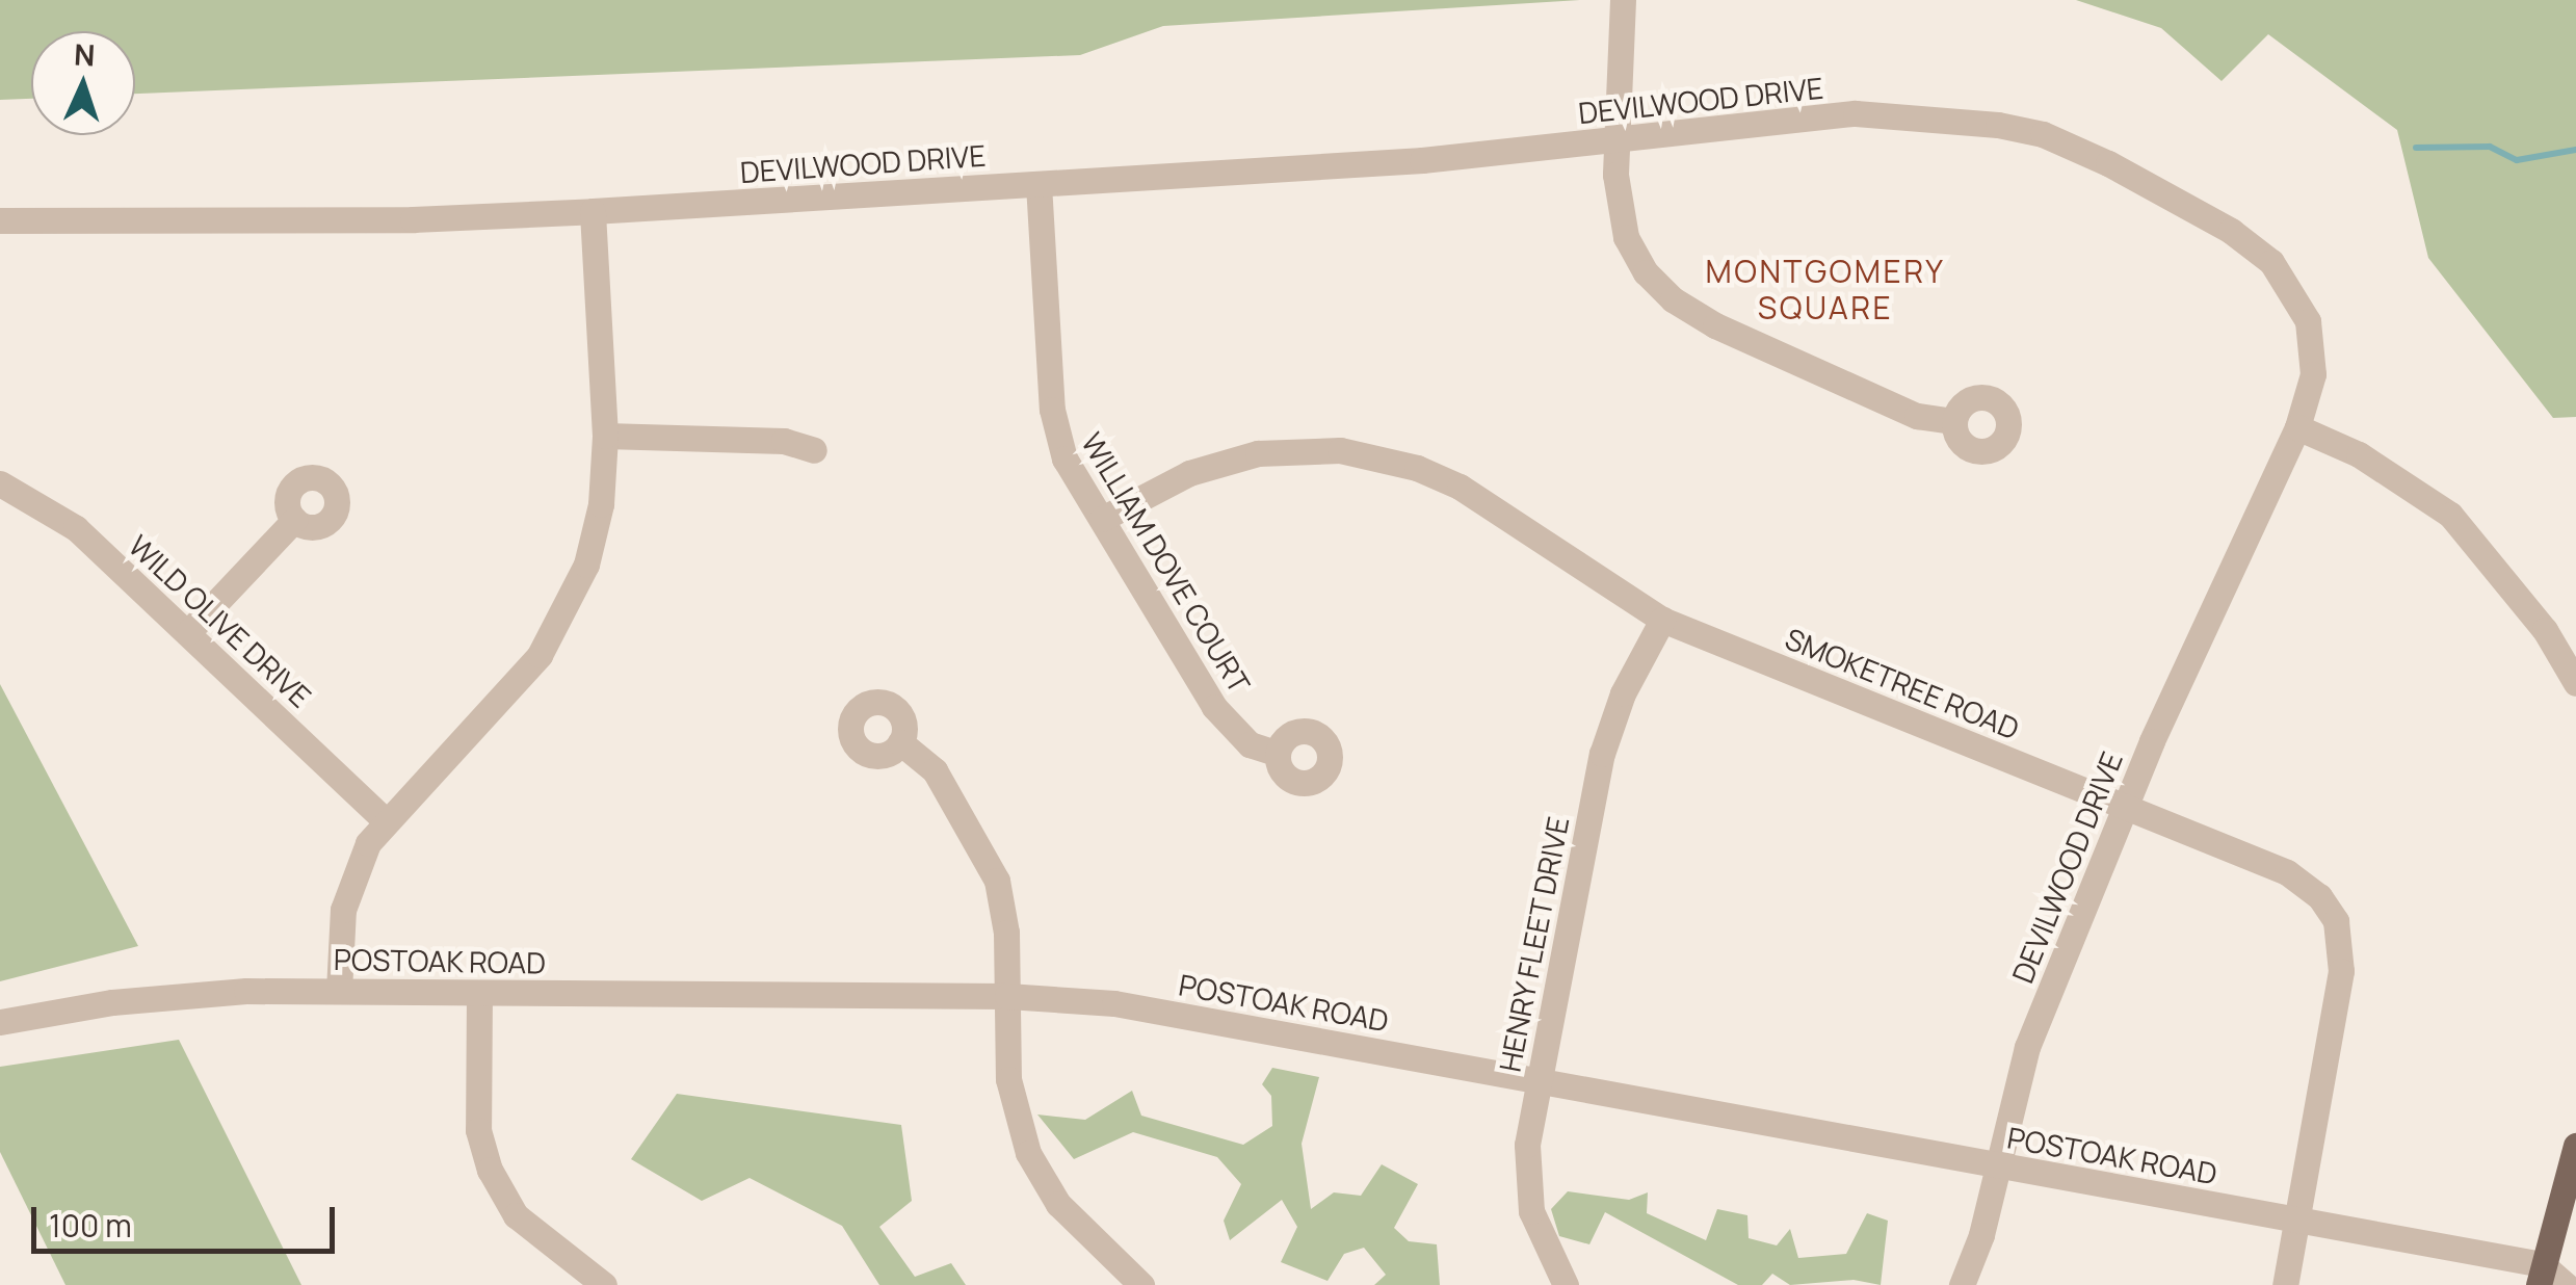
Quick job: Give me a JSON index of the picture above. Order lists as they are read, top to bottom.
{
  "streets": {
    "street": [
      "DEVILWOOD DRIVE",
      "WILLIAM DOVE COURT",
      "WILD OLIVE DRIVE",
      "SMOKETREE ROAD",
      "HENRY FLEET DRIVE",
      "POSTOAK ROAD"
    ]
  },
  "crossings": [
    ["DEVILWOOD DRIVE", "WILLIAM DOVE COURT"],
    ["DEVILWOOD DRIVE", "SMOKETREE ROAD"],
    ["DEVILWOOD DRIVE", "POSTOAK ROAD"],
    ["WILLIAM DOVE COURT", "SMOKETREE ROAD"],
    ["SMOKETREE ROAD", "HENRY FLEET DRIVE"],
    ["SMOKETREE ROAD", "POSTOAK ROAD"],
    ["HENRY FLEET DRIVE", "POSTOAK ROAD"]
  ],
  "districts": ["MONTGOMERY SQUARE"],
  "scale_bar": "100 m",
  "north": "top"
}
